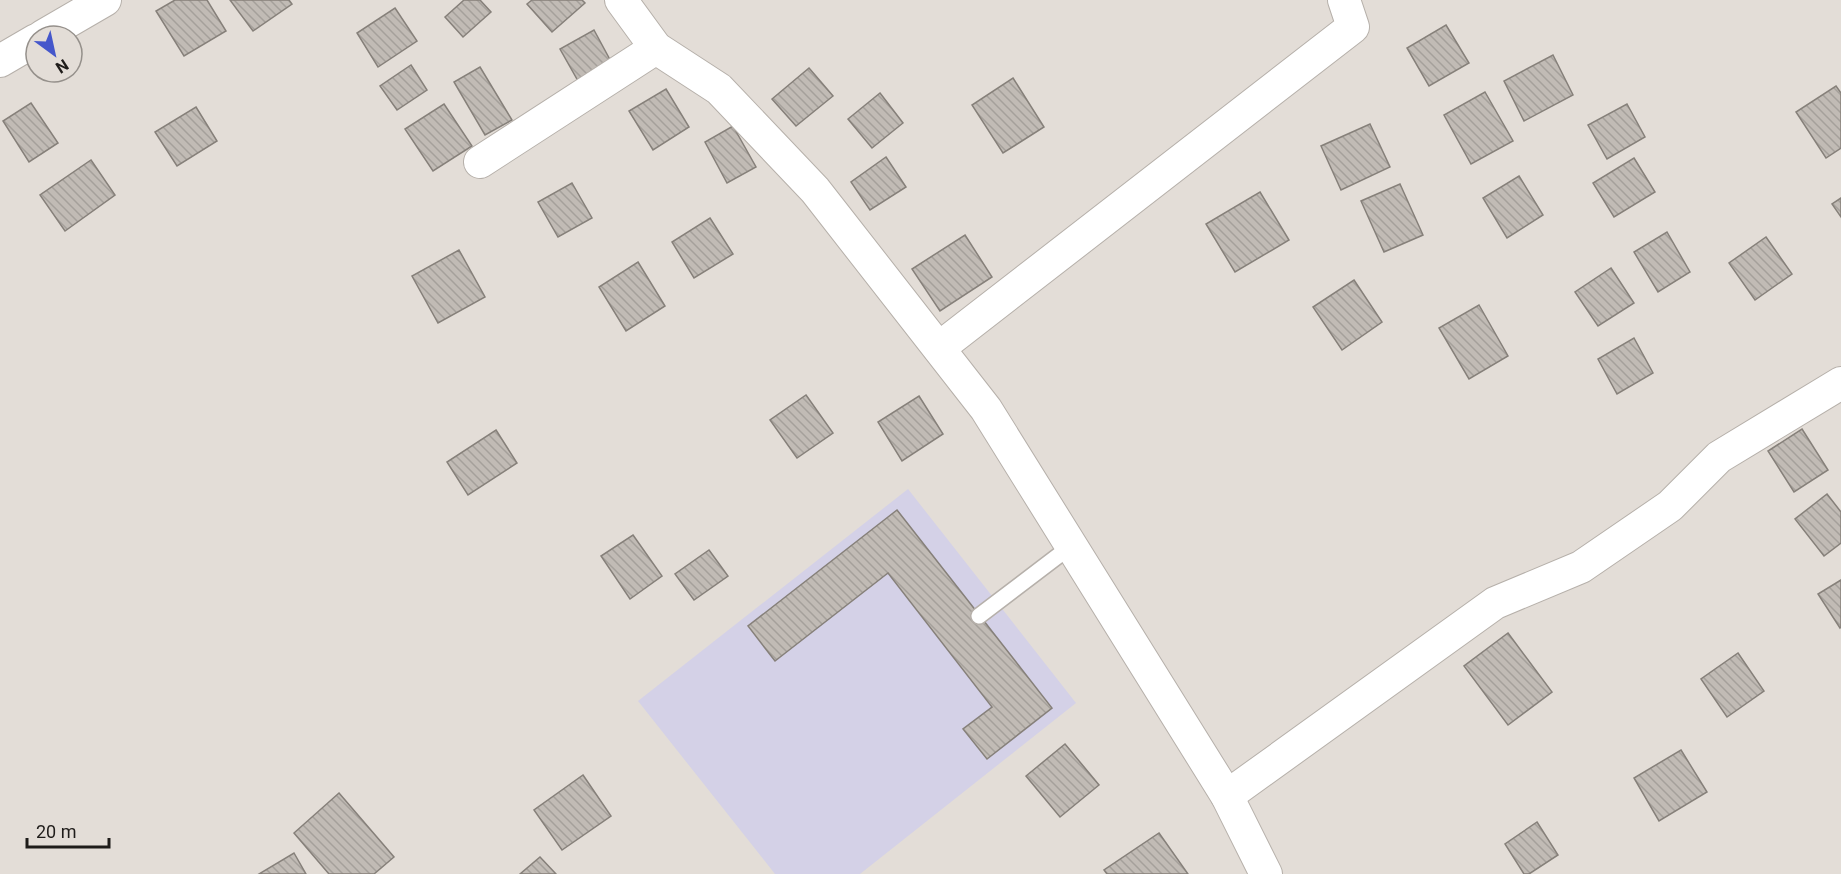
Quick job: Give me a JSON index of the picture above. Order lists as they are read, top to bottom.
{
  "scale_bar": "20 m",
  "north": "bottom right"
}
